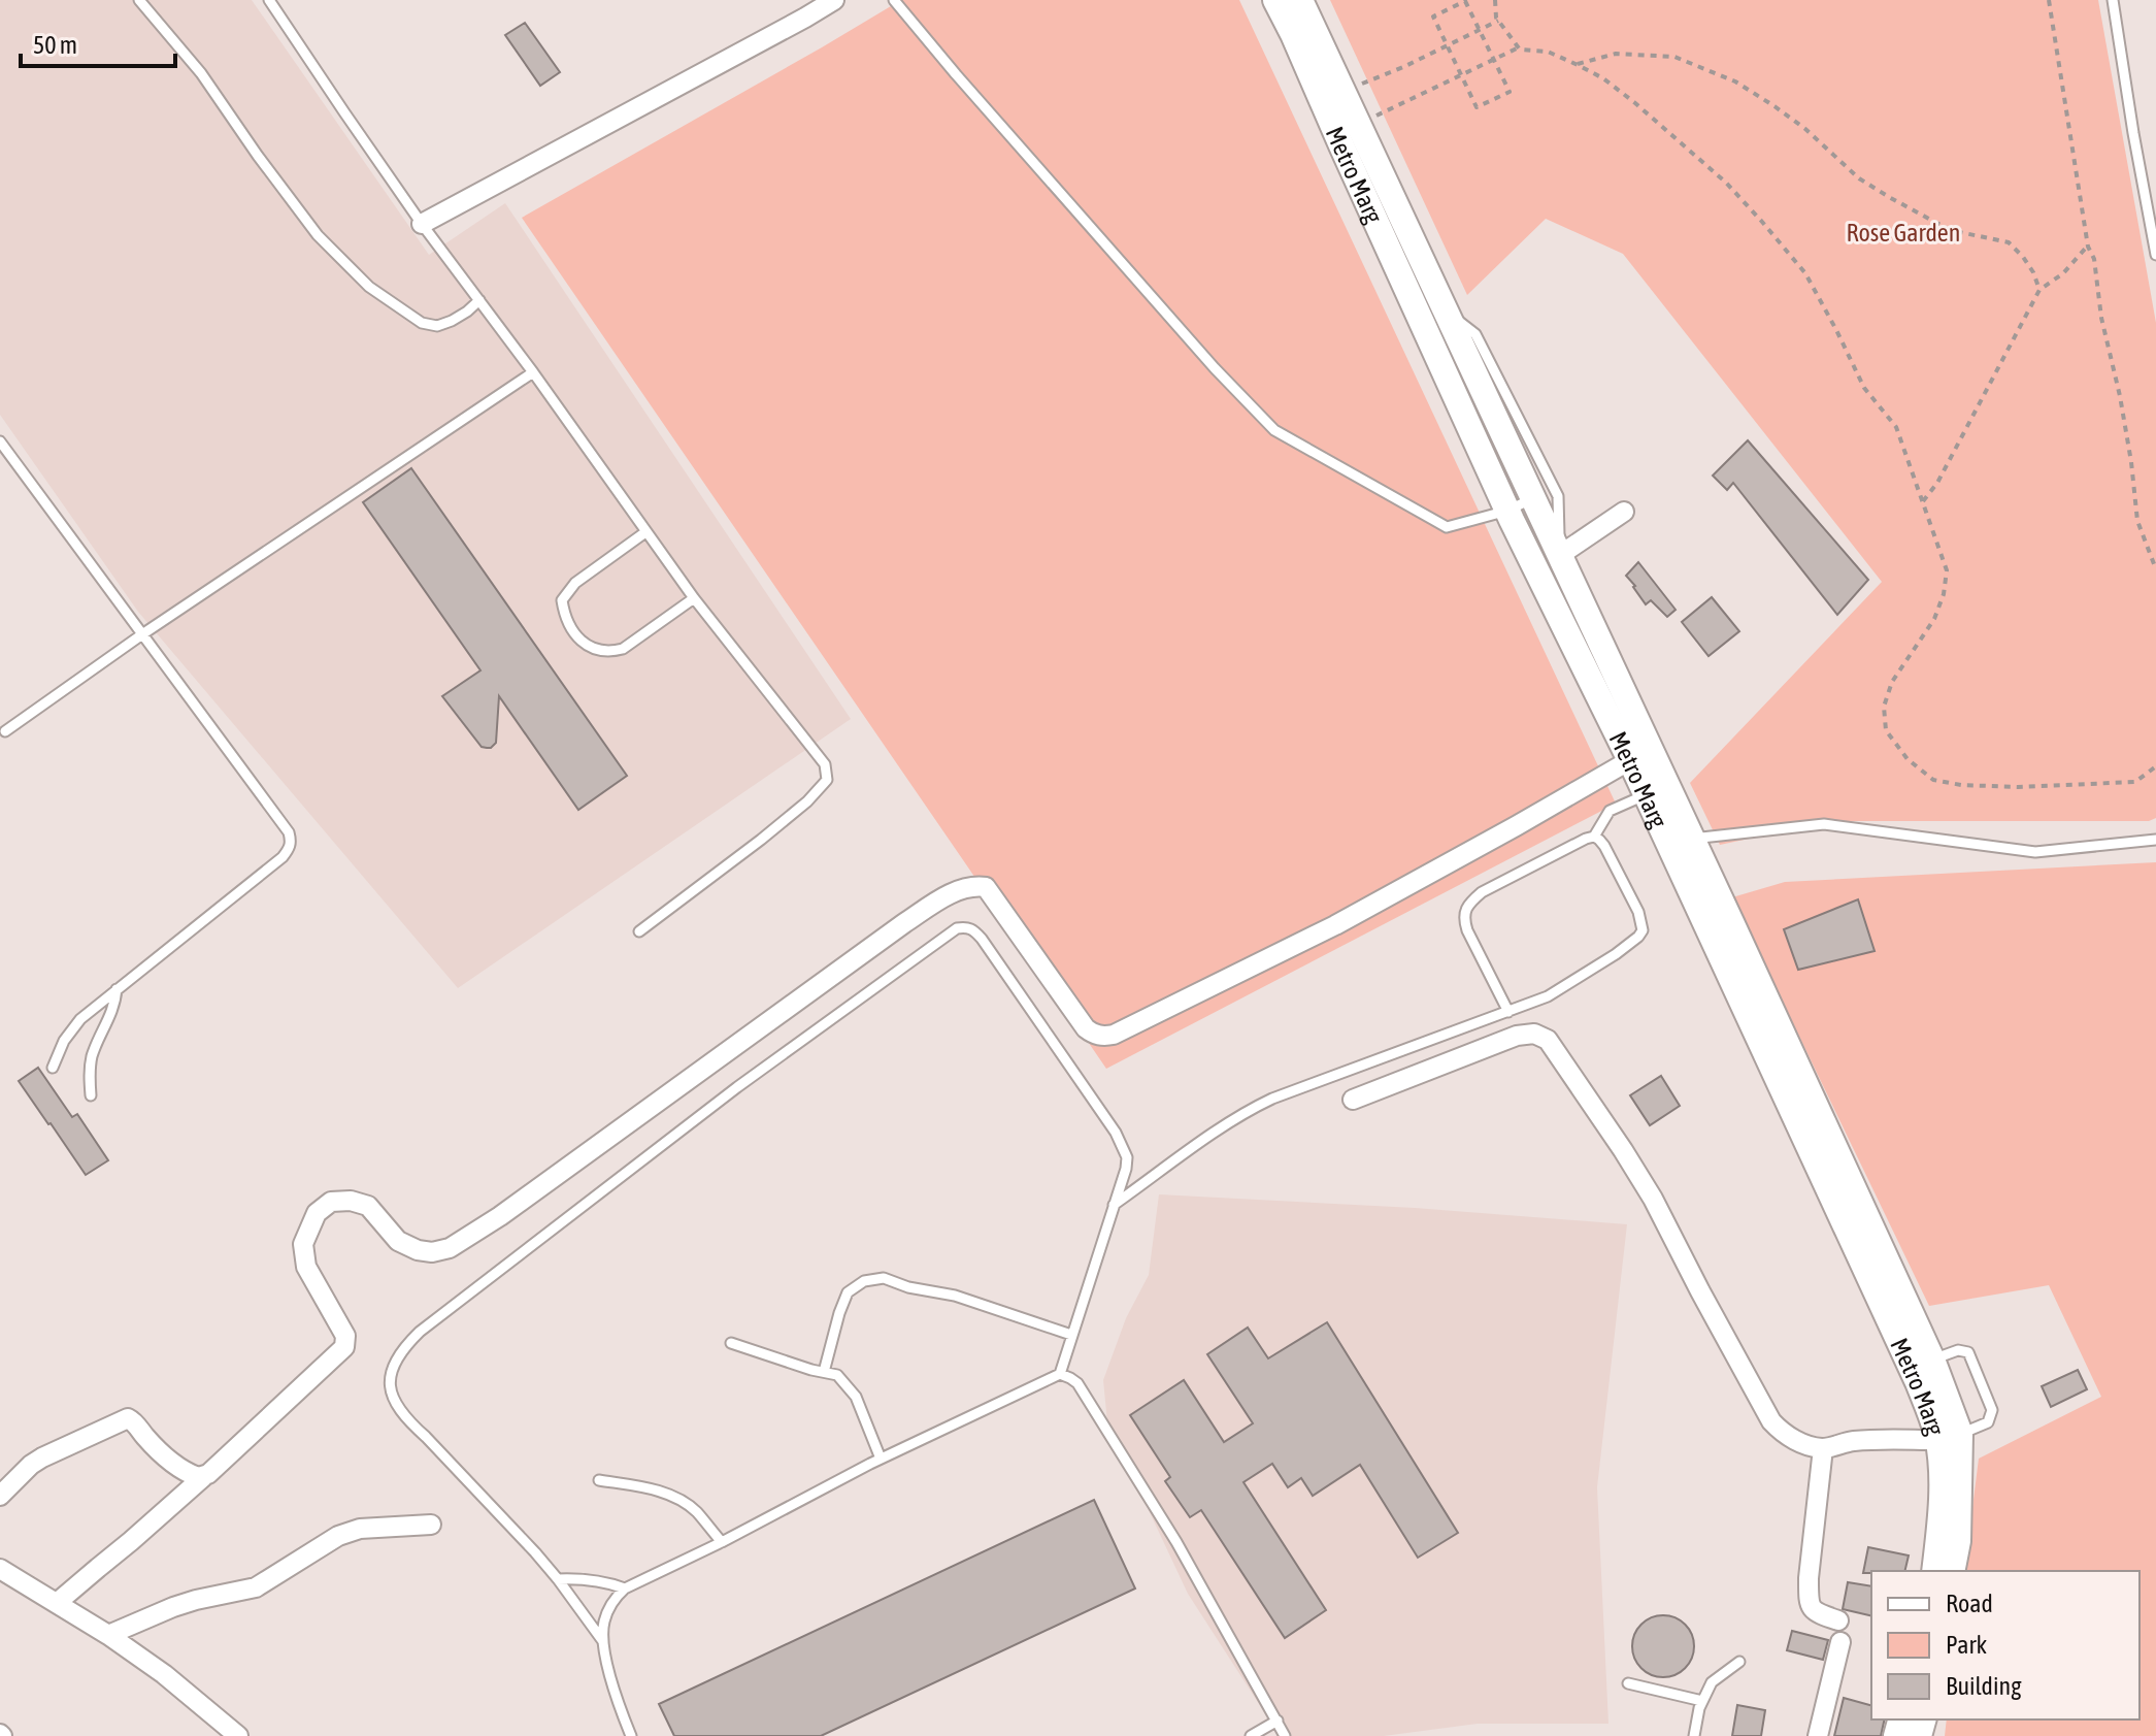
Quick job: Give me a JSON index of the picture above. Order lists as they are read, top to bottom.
{
  "streets": {
    "street": ["Metro Marg"]
  },
  "parks": ["Rose Garden"],
  "legend": ["Road", "Park", "Building"],
  "scale_bar": "50 m"
}
